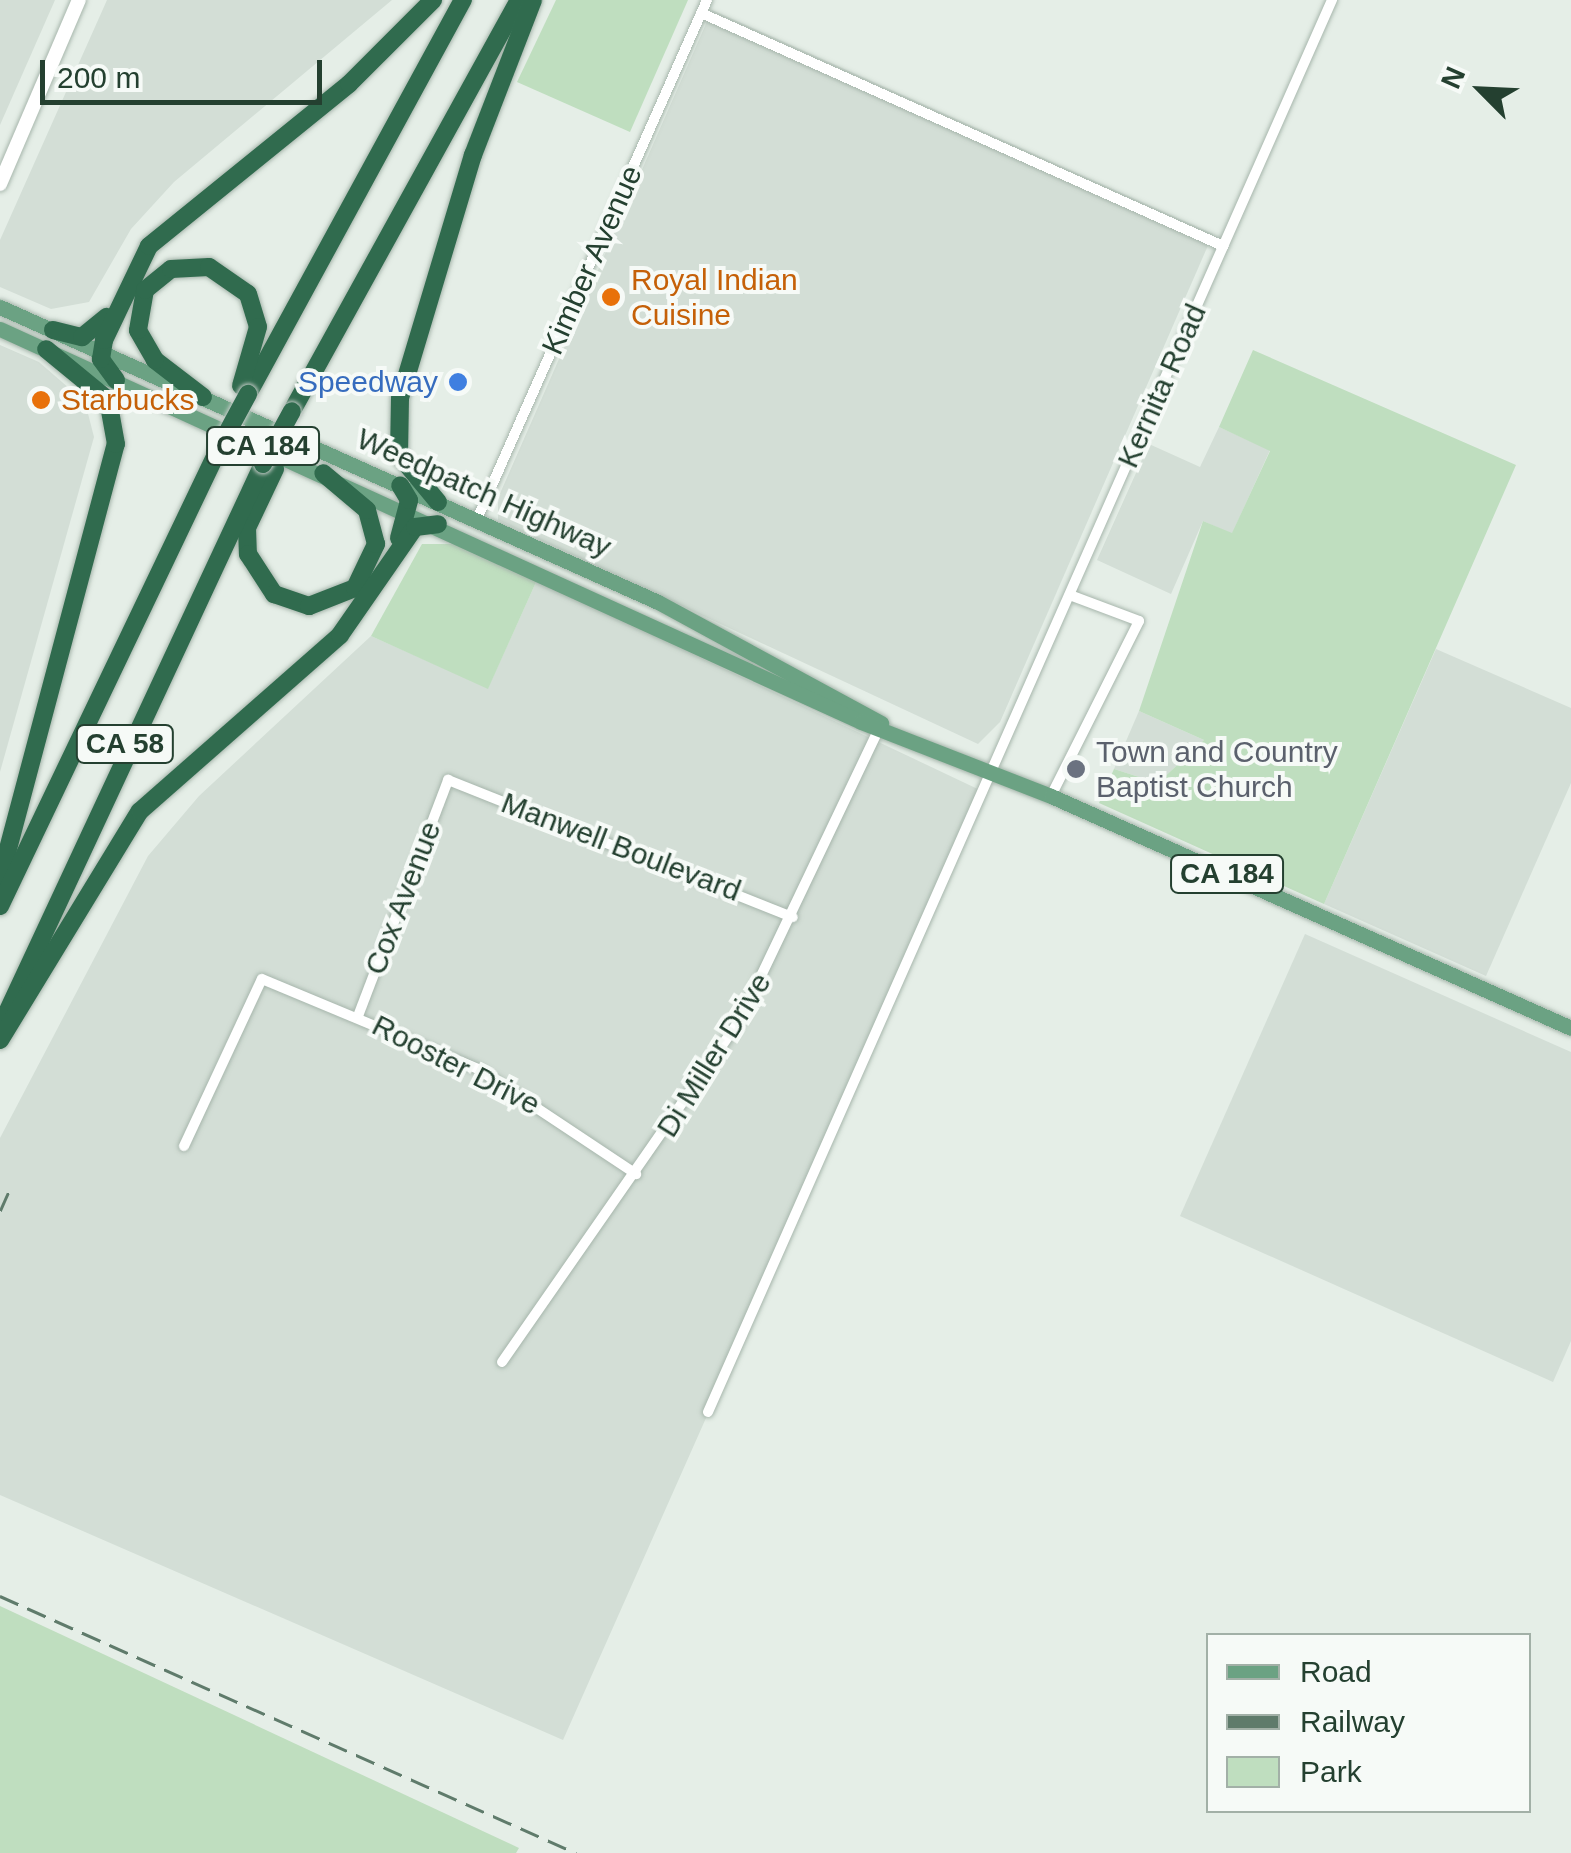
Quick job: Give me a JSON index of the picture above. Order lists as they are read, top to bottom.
{
  "streets": {
    "highway": ["CA 58"],
    "main road": ["CA 184", "Weedpatch Highway"],
    "street": [
      "Kimber Avenue",
      "Kernita Road",
      "Manwell Boulevard",
      "Cox Avenue",
      "Di Miller Drive",
      "Rooster Drive"
    ]
  },
  "crossings": [
    ["Kimber Avenue", "Weedpatch Highway"],
    ["Kernita Road", "Weedpatch Highway"],
    ["Weedpatch Highway", "Di Miller Drive"],
    ["Manwell Boulevard", "Cox Avenue"],
    ["Manwell Boulevard", "Di Miller Drive"],
    ["Cox Avenue", "Rooster Drive"],
    ["Di Miller Drive", "Rooster Drive"]
  ],
  "places": [
    "Royal Indian Cuisine",
    "Speedway",
    "Starbucks",
    "Town and Country Baptist Church"
  ],
  "legend": ["Road", "Railway", "Park"],
  "scale_bar": "200 m",
  "north": "top left"
}
